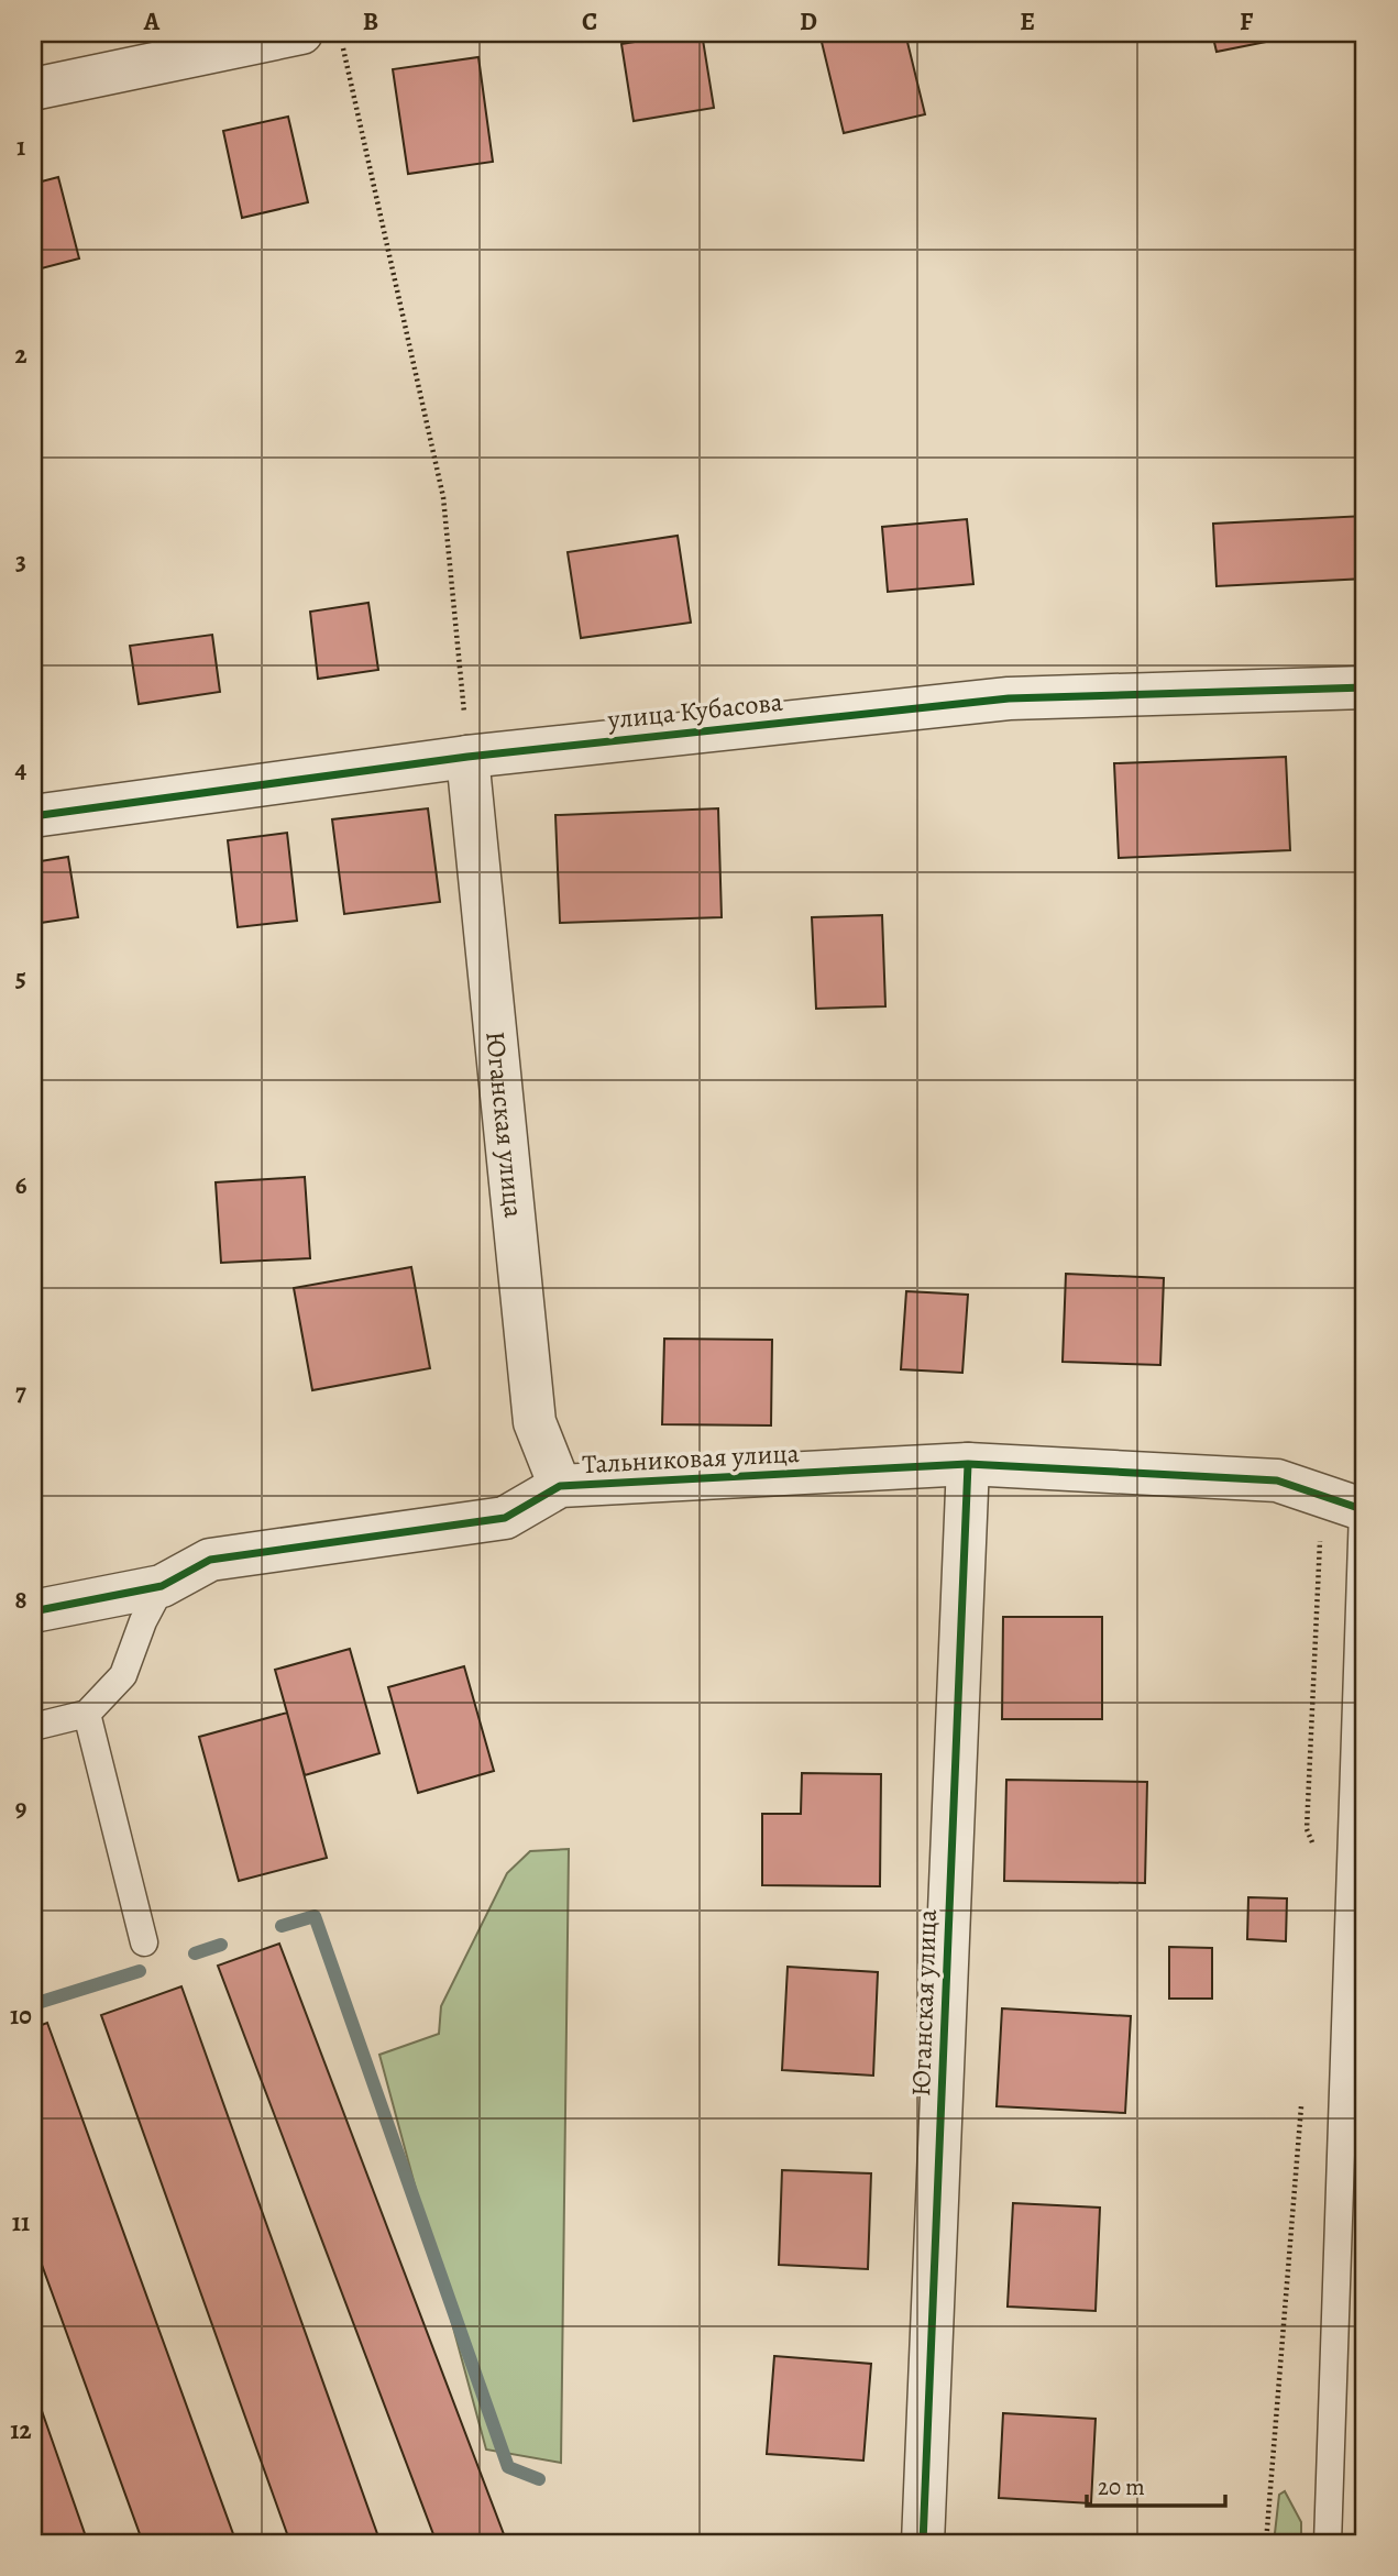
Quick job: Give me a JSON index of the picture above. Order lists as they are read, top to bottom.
{
  "streets": {
    "street": ["улица Кубасова", "Юганская улица", "Тальниковая улица"]
  },
  "crossings": [
    ["улица Кубасова", "Юганская улица"],
    ["Юганская улица", "Тальниковая улица"]
  ],
  "scale_bar": "20 m",
  "grid": {
    "columns": [
      "A",
      "B",
      "C",
      "D",
      "E",
      "F"
    ],
    "rows": [
      "1",
      "2",
      "3",
      "4",
      "5",
      "6",
      "7",
      "8",
      "9",
      "10",
      "11",
      "12"
    ]
  }
}
